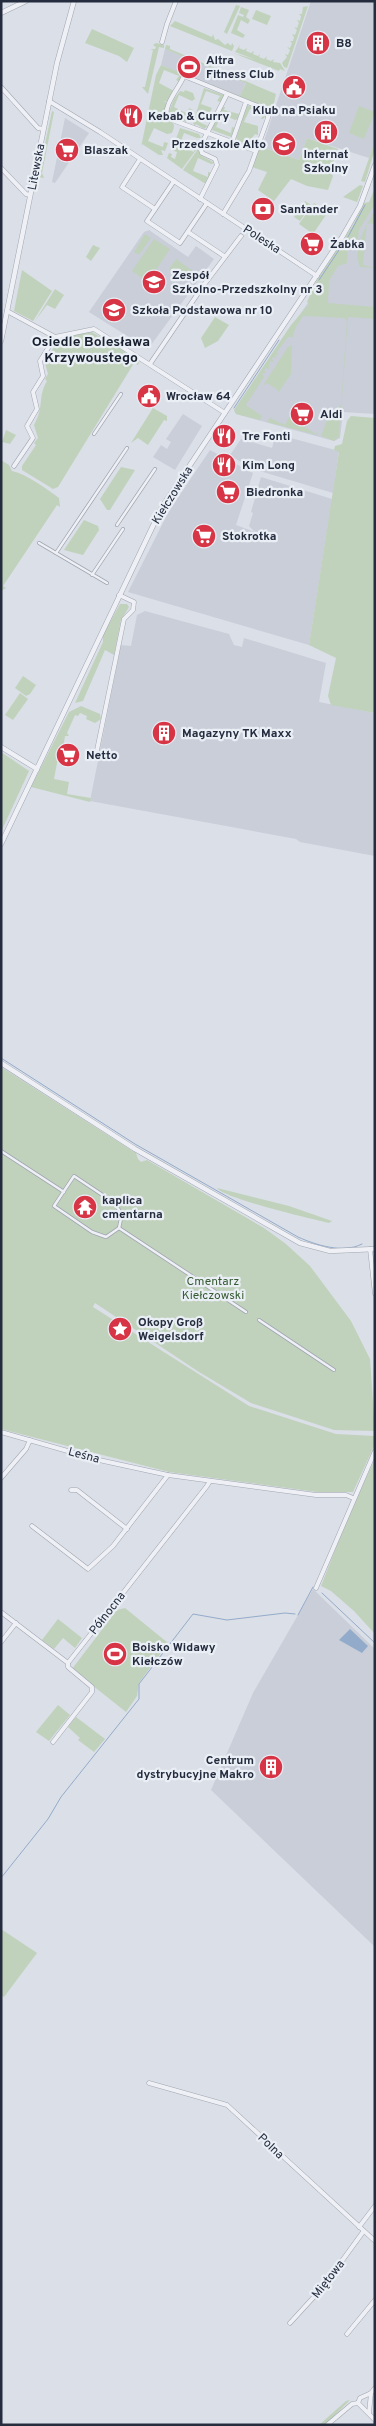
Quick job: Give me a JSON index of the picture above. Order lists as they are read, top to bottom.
{
  "streets": {
    "street": [
      "Litewska",
      "Poleska",
      "Kiełczowska",
      "Leśna",
      "Północna",
      "Polna",
      "Miętowa"
    ]
  },
  "crossings": [
    ["Litewska", "Poleska"],
    ["Poleska", "Kiełczowska"],
    ["Leśna", "Północna"],
    ["Polna", "Miętowa"]
  ],
  "districts": ["Osiedle Bolesława Krzywoustego"],
  "parks": ["Cmentarz Kiełczowski"],
  "places": {
    "building": [
      "B8",
      "Internat Szkolny",
      "Magazyny TK Maxx",
      "Centrum dystrybucyjne Makro"
    ],
    "sports": ["Altra Fitness Club", "Boisko Widawy Kiełczów"],
    "public building": ["Klub na Psiaku", "Wrocław 64"],
    "restaurant": ["Kebab & Curry", "Tre Fonti", "Kim Long"],
    "school or university": ["Przedszkole Alto", "Zespół Szkolno-Przedszkolny nr 3", "Szkoła Podstawowa nr 10"],
    "supermarket": [
      "Blaszak",
      "Żabka",
      "Aldi",
      "Biedronka",
      "Stokrotka",
      "Netto"
    ],
    "bank": ["Santander"],
    "temple": ["kaplica cmentarna"],
    "place": ["Okopy Groß Weigelsdorf"]
  }
}
